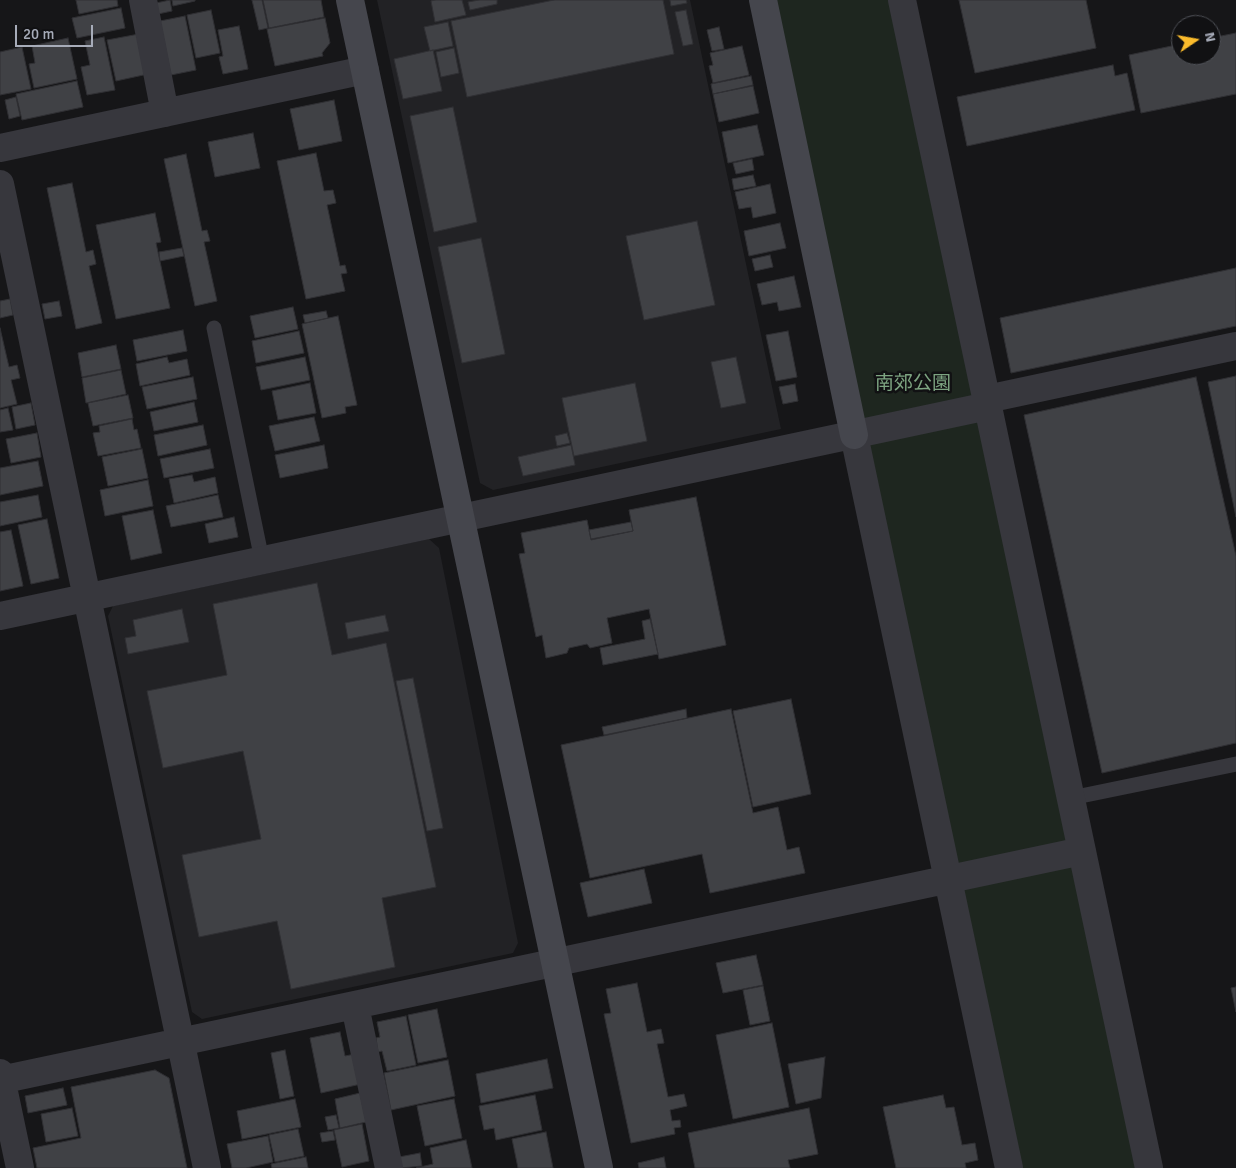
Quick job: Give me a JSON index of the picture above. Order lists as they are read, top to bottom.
{
  "parks": ["南郊公園"],
  "scale_bar": "20 m",
  "north": "right"
}
